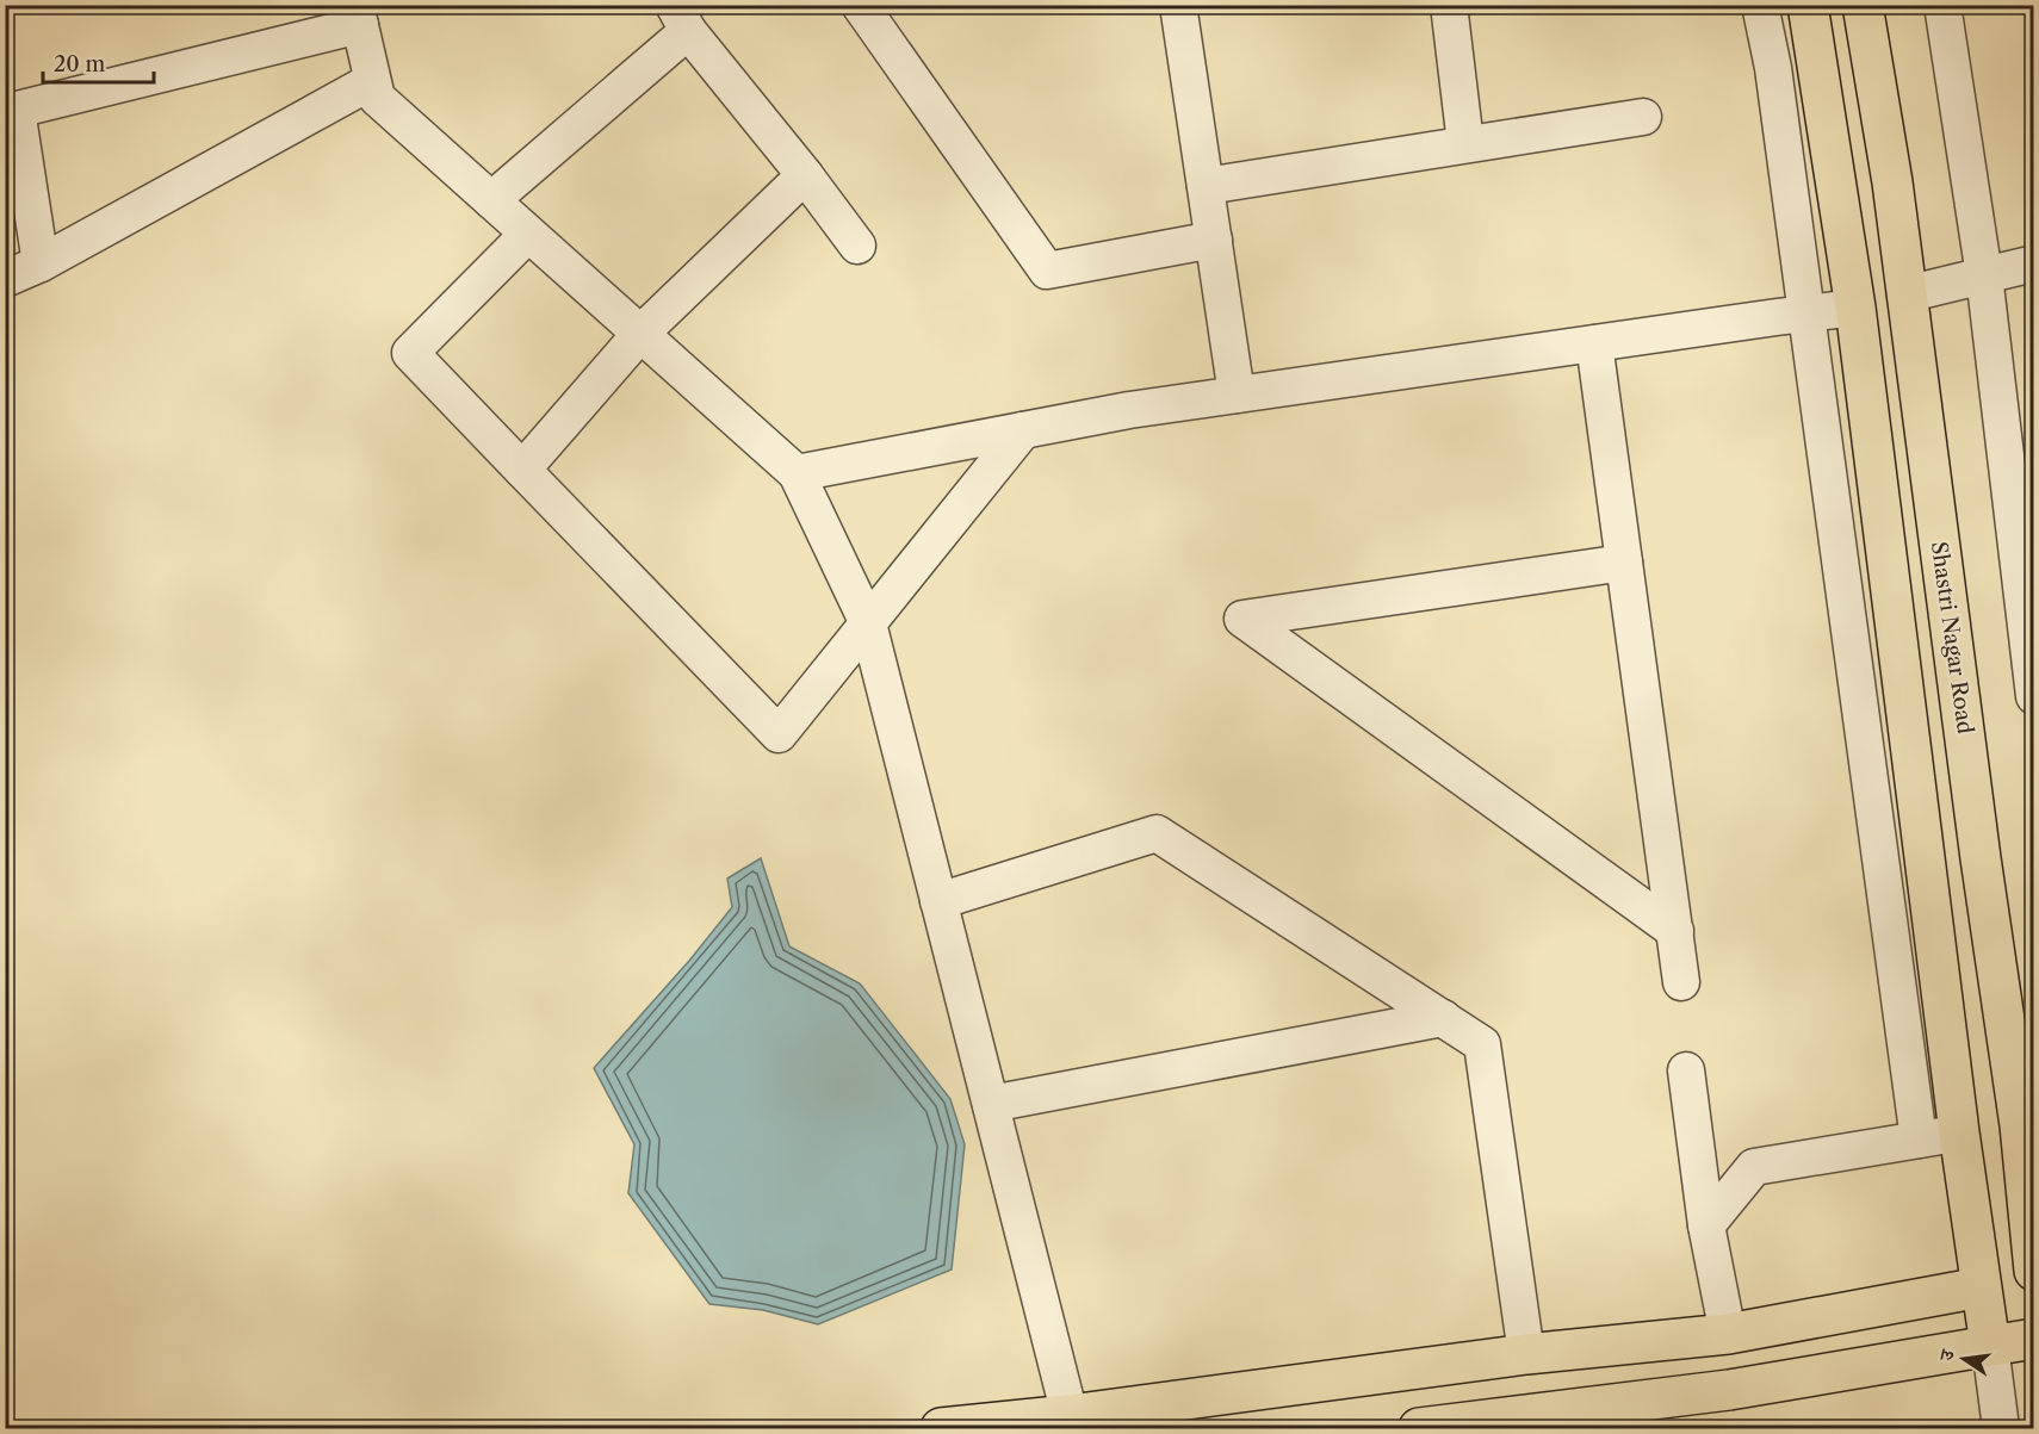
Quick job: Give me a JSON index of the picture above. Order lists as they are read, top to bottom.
{
  "streets": {
    "main road": ["Shastri Nagar Road"]
  },
  "scale_bar": "20 m",
  "north": "left"
}
